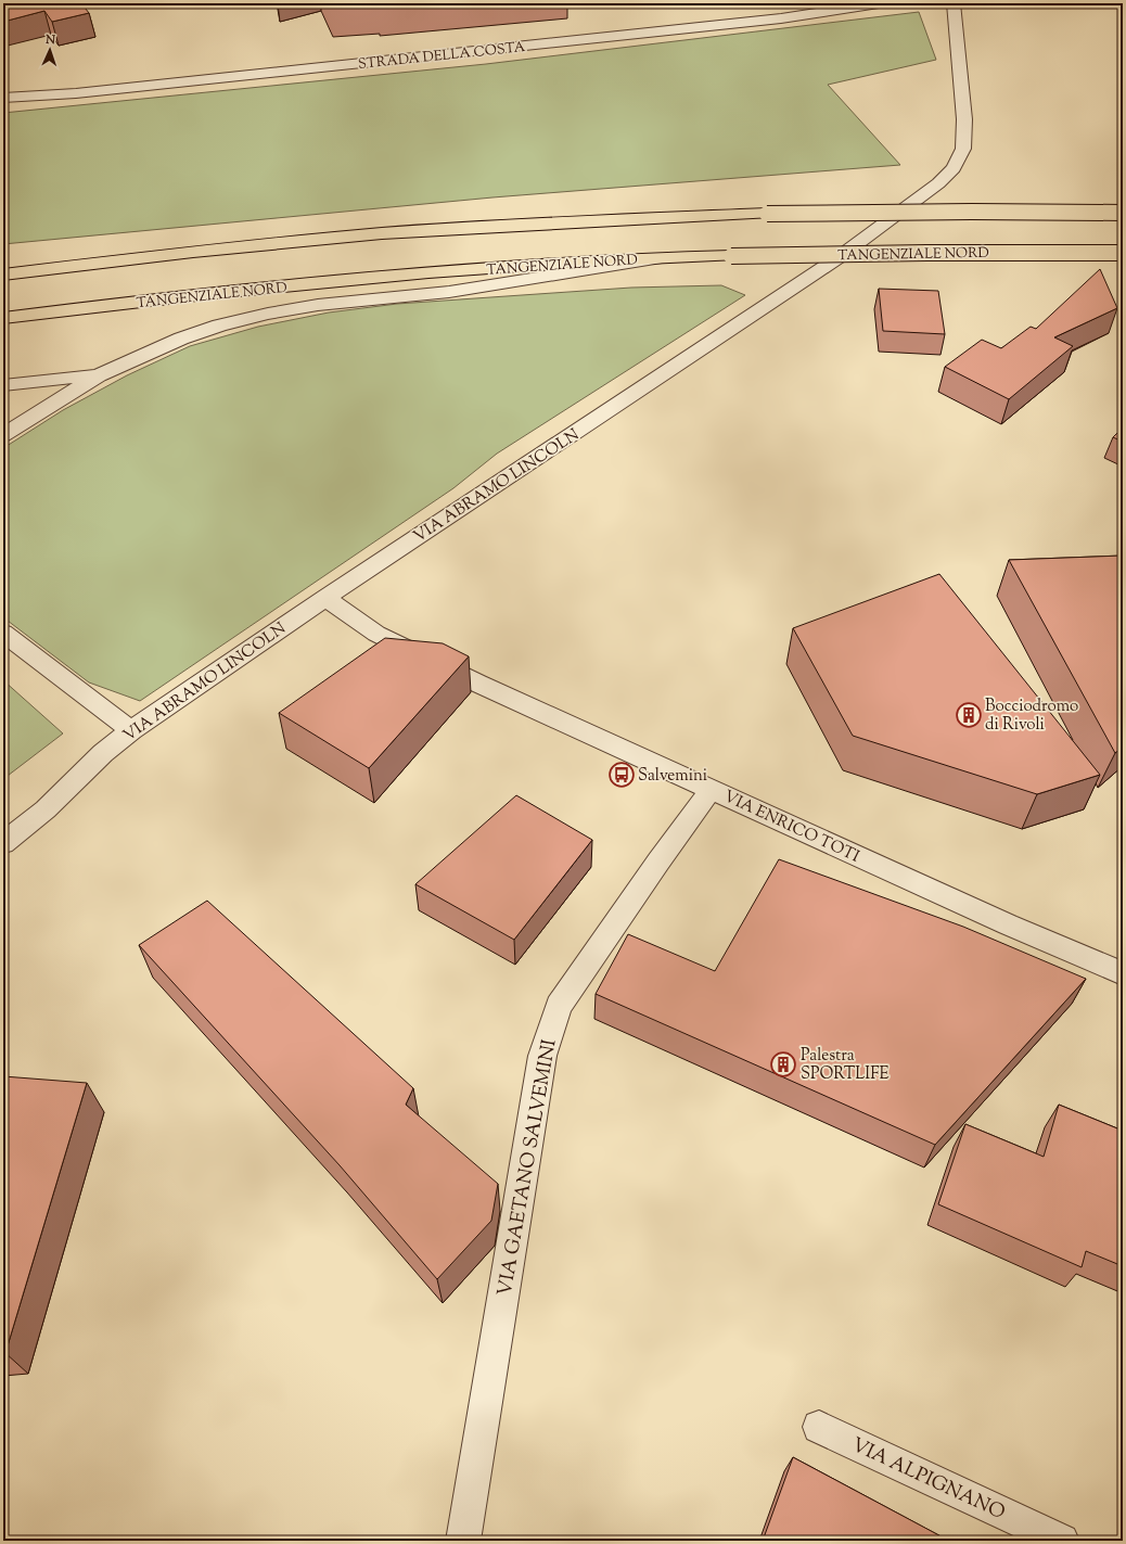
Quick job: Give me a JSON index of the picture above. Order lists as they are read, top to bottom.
{
  "streets": {
    "highway": ["TANGENZIALE NORD"],
    "street": [
      "STRADA DELLA COSTA",
      "VIA ABRAMO LINCOLN",
      "VIA ENRICO TOTI",
      "VIA GAETANO SALVEMINI",
      "VIA ALPIGNANO"
    ]
  },
  "crossings": [
    ["VIA ABRAMO LINCOLN", "VIA ENRICO TOTI"],
    ["VIA ENRICO TOTI", "VIA GAETANO SALVEMINI"]
  ],
  "places": {
    "building": ["Bocciodromo di Rivoli", "Palestra SPORTLIFE"],
    "bus stop": ["Salvemini"]
  },
  "north": "top"
}
